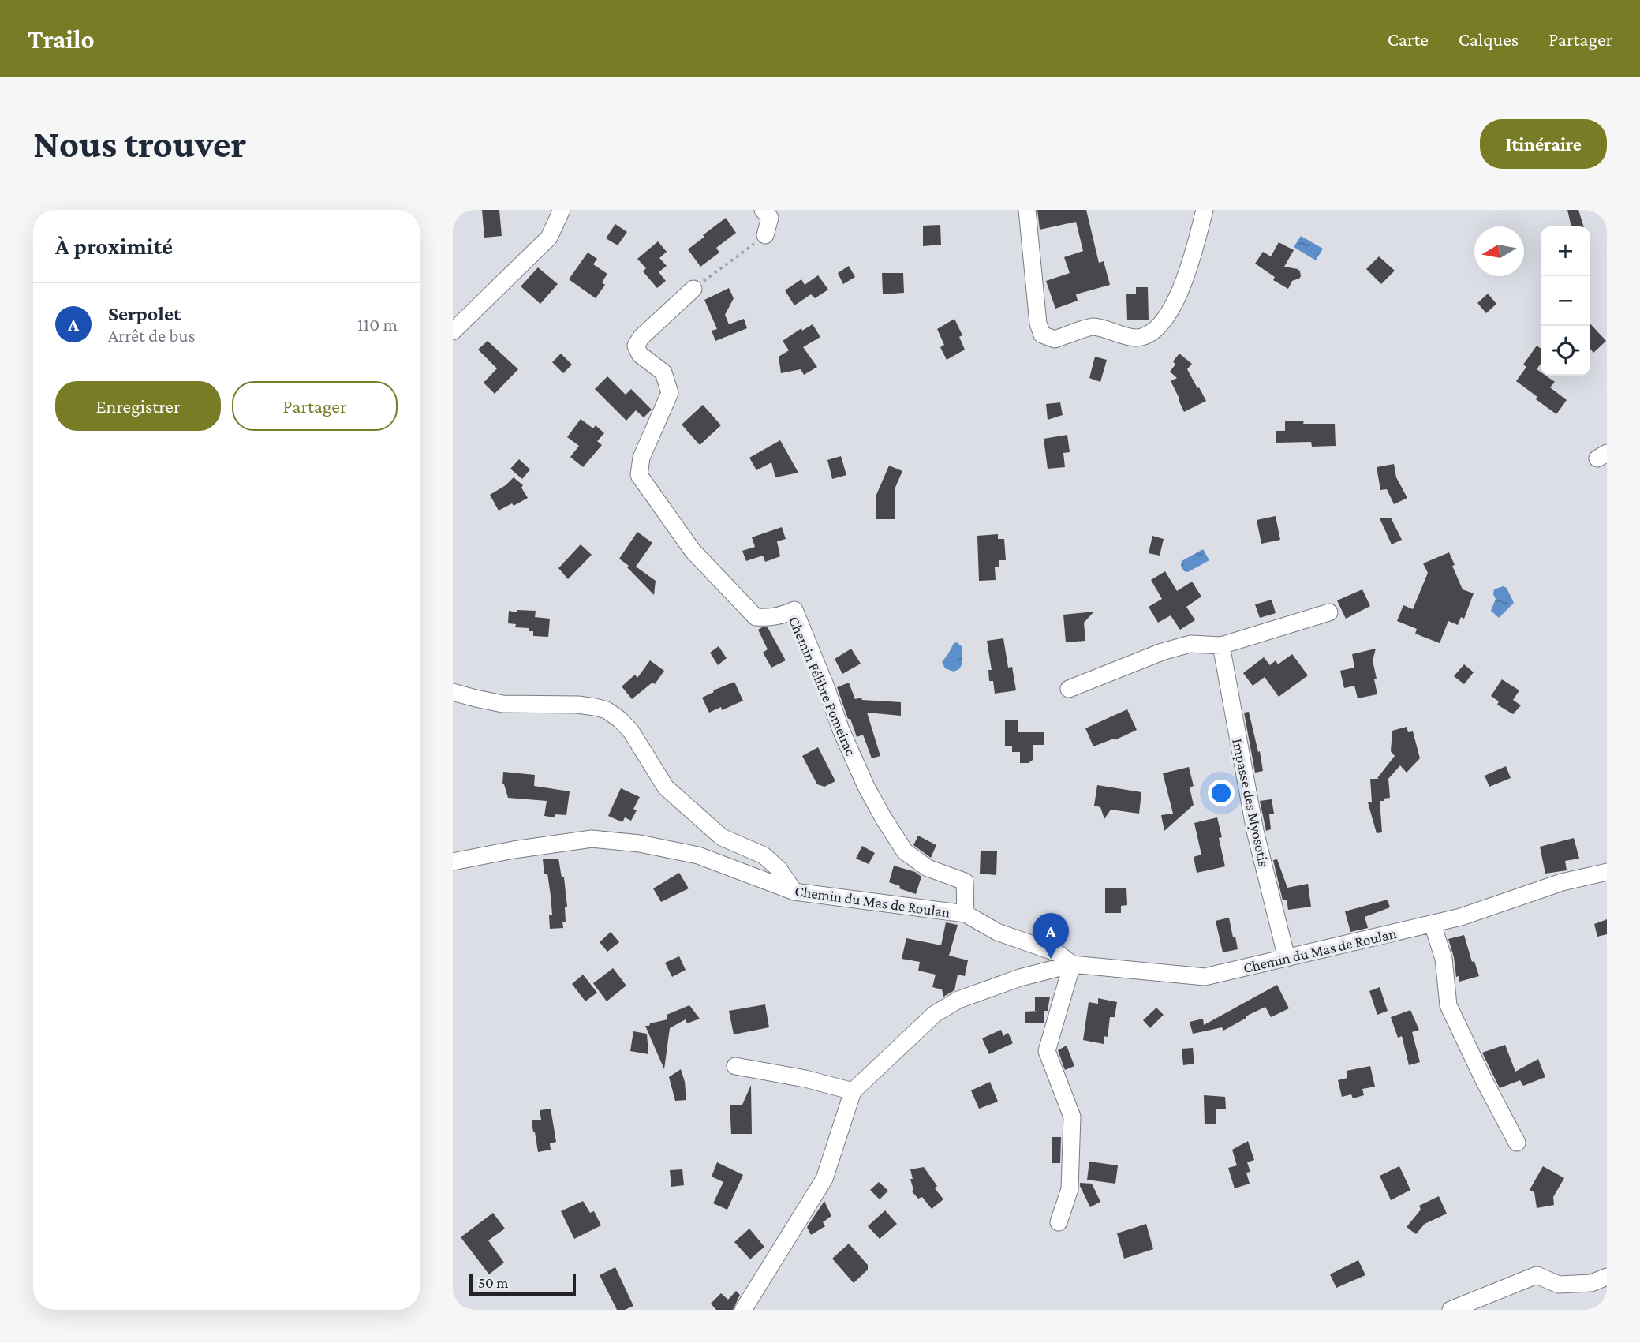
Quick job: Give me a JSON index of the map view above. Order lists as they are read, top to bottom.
{
  "streets": {
    "street": ["Chemin Félibre Pomeirac", "Impasse des Myosotis", "Chemin du Mas de Roulan"]
  },
  "crossings": [
    ["Chemin Félibre Pomeirac", "Chemin du Mas de Roulan"],
    ["Impasse des Myosotis", "Chemin du Mas de Roulan"]
  ],
  "scale_bar": "50 m",
  "north": "left",
  "page": {
    "header": "Trailo",
    "nav": ["Carte", "Calques", "Partager"],
    "buttons": [
      "Itinéraire",
      ["Enregistrer", "Partager"]
    ],
    "title": "Nous trouver",
    "heading": "À proximité",
    "map_buttons": ["+", "−"],
    "list": [
      {
        "mark": "A",
        "name": "Serpolet",
        "note": "Arrêt de bus",
        "value": "110 m"
      }
    ],
    "pins": "A",
    "scale": "50 m"
  }
}
